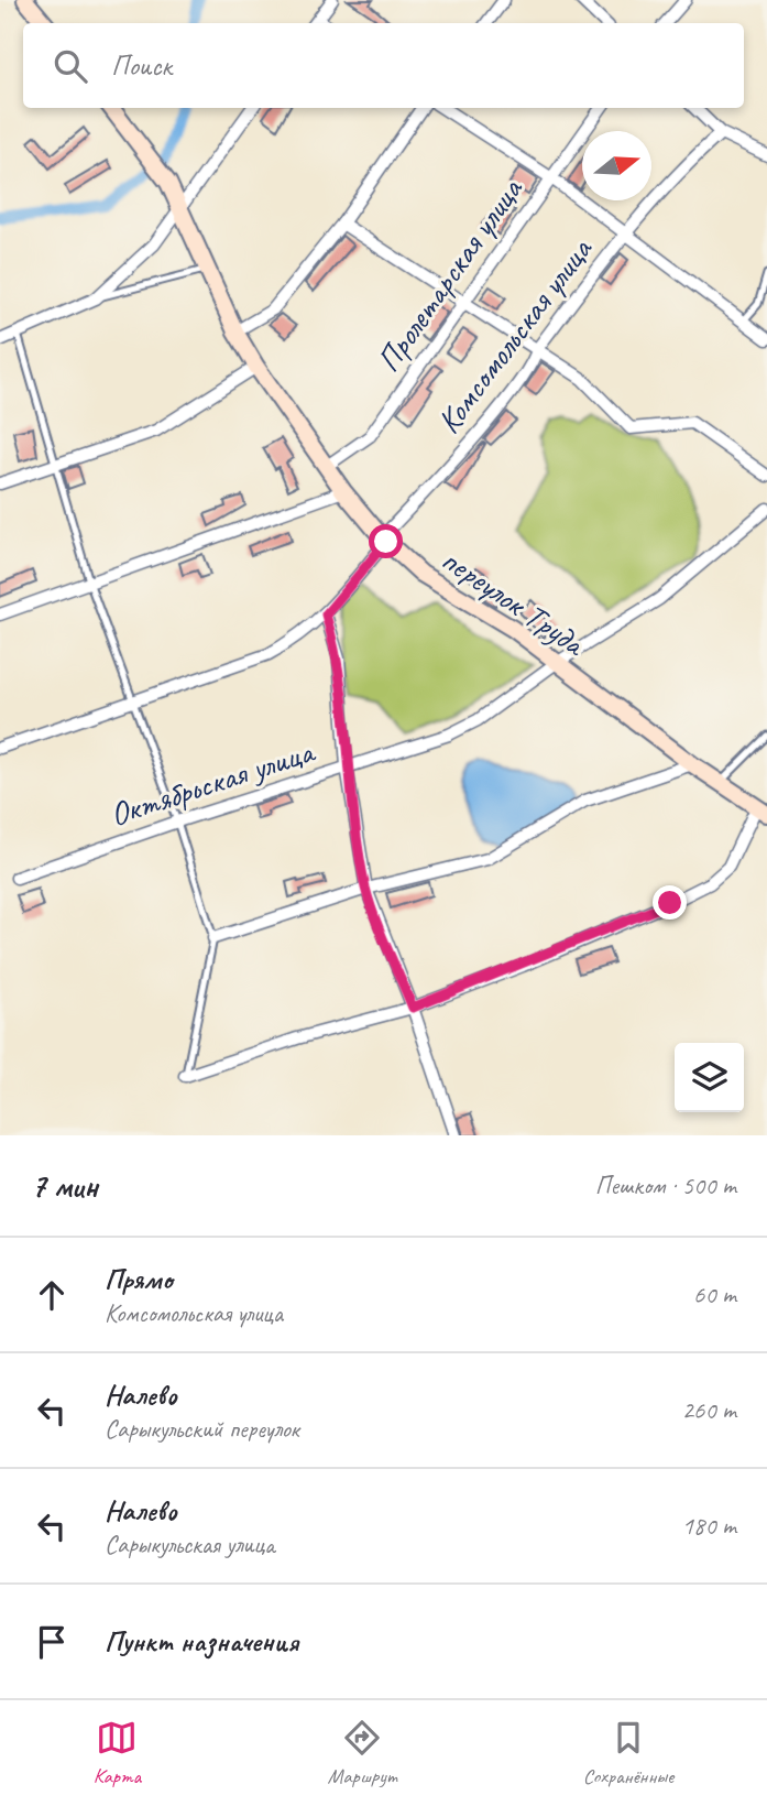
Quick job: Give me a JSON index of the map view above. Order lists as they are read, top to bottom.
{
  "streets": {
    "street": [
      "Пролетарская улица",
      "Комсомольская улица",
      "переулок Труда",
      "Октябрьская улица"
    ]
  },
  "crossings": [
    ["Пролетарская улица", "переулок Труда"],
    ["Комсомольская улица", "переулок Труда"],
    ["переулок Труда", "Октябрьская улица"]
  ],
  "north": "right",
  "page": {
    "search": "Поиск",
    "heading": ["7 мин", "Пешком · 500 m"],
    "list": [
      ["Прямо", "Комсомольская улица", "60 m"],
      ["Налево", "Сарыкульский переулок", "260 m"],
      ["Налево", "Сарыкульская улица", "180 m"],
      "Пункт назначения"
    ],
    "nav": ["Карта", "Маршрут", "Сохранённые"]
  }
}
